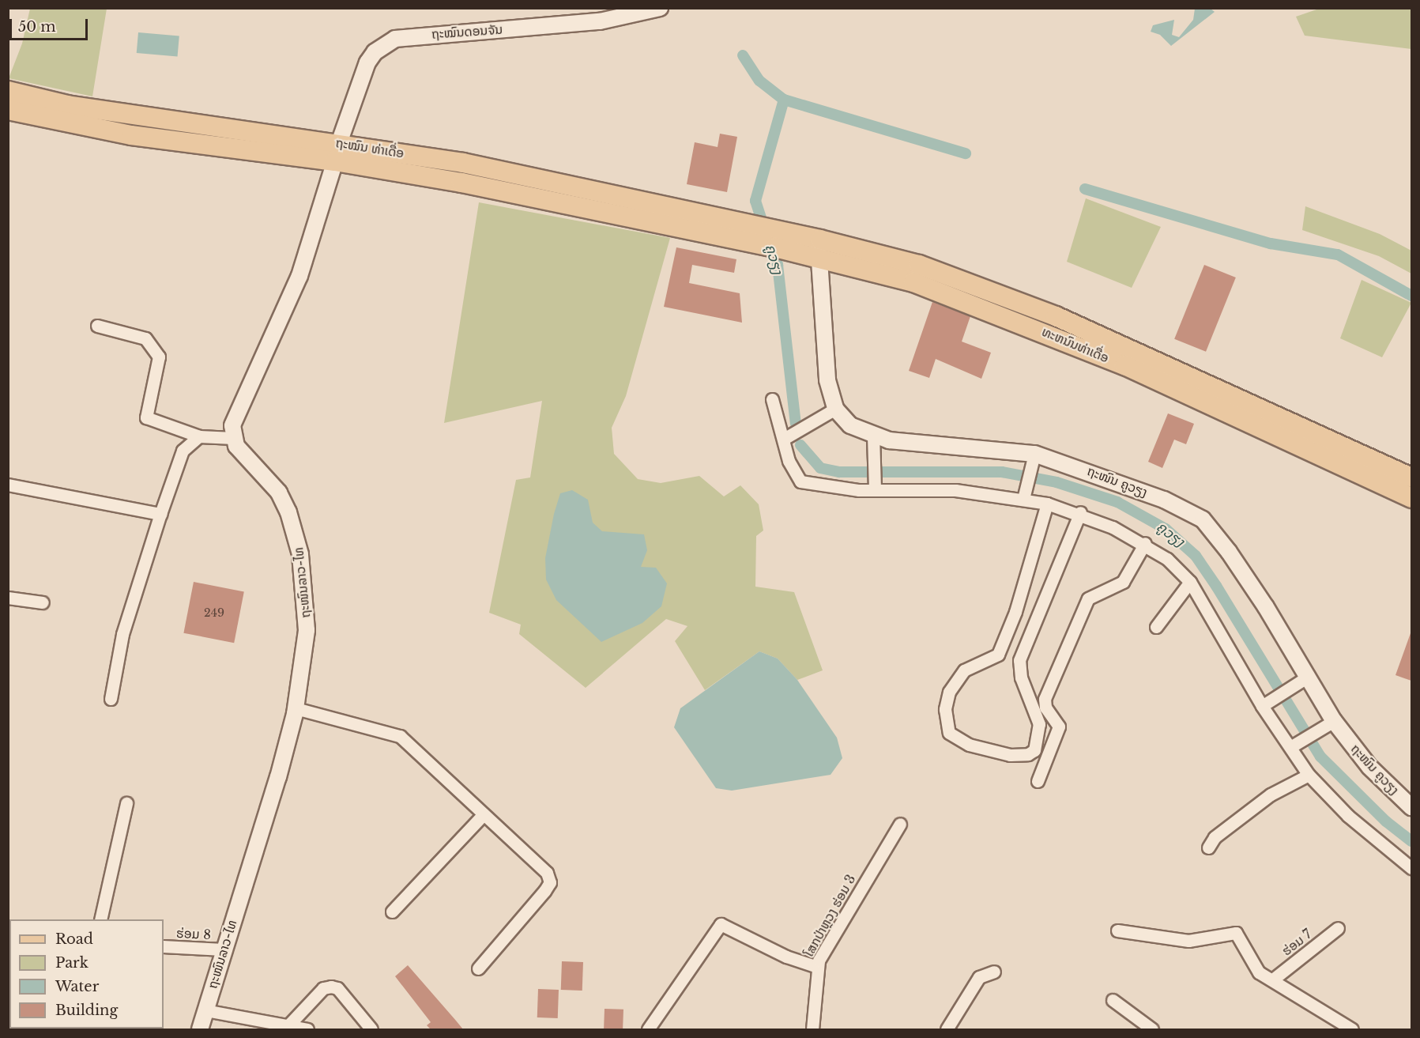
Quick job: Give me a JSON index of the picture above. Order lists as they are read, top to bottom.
{
  "streets": {
    "main road": ["ຖະໝົນ ທ່າເດື່ອ", "ທະຫນົນທ່າເດື່ອ"],
    "street": [
      "ຖະໝົນດອນຈັນ",
      "ຖະໜົນ ຄູວຽງ",
      "ຖະໜົນລາວ-ໄທ",
      "ໂສກປ່າຫຼວງ ຮ່ອມ 3",
      "ຮ່ອມ 8",
      "ຮ່ອມ 7"
    ]
  },
  "crossings": [
    ["ຖະໝົນດອນຈັນ", "ຖະໝົນ ທ່າເດື່ອ"],
    ["ຖະໝົນ ທ່າເດື່ອ", "ທະຫນົນທ່າເດື່ອ"],
    ["ທະຫນົນທ່າເດື່ອ", "ຖະໜົນ ຄູວຽງ"],
    ["ຖະໜົນລາວ-ໄທ", "ຮ່ອມ 8"]
  ],
  "water": ["ຄູວຽງ"],
  "house_numbers": ["249"],
  "legend": [
    "Road",
    "Park",
    "Water",
    "Building"
  ],
  "scale_bar": "50 m"
}
